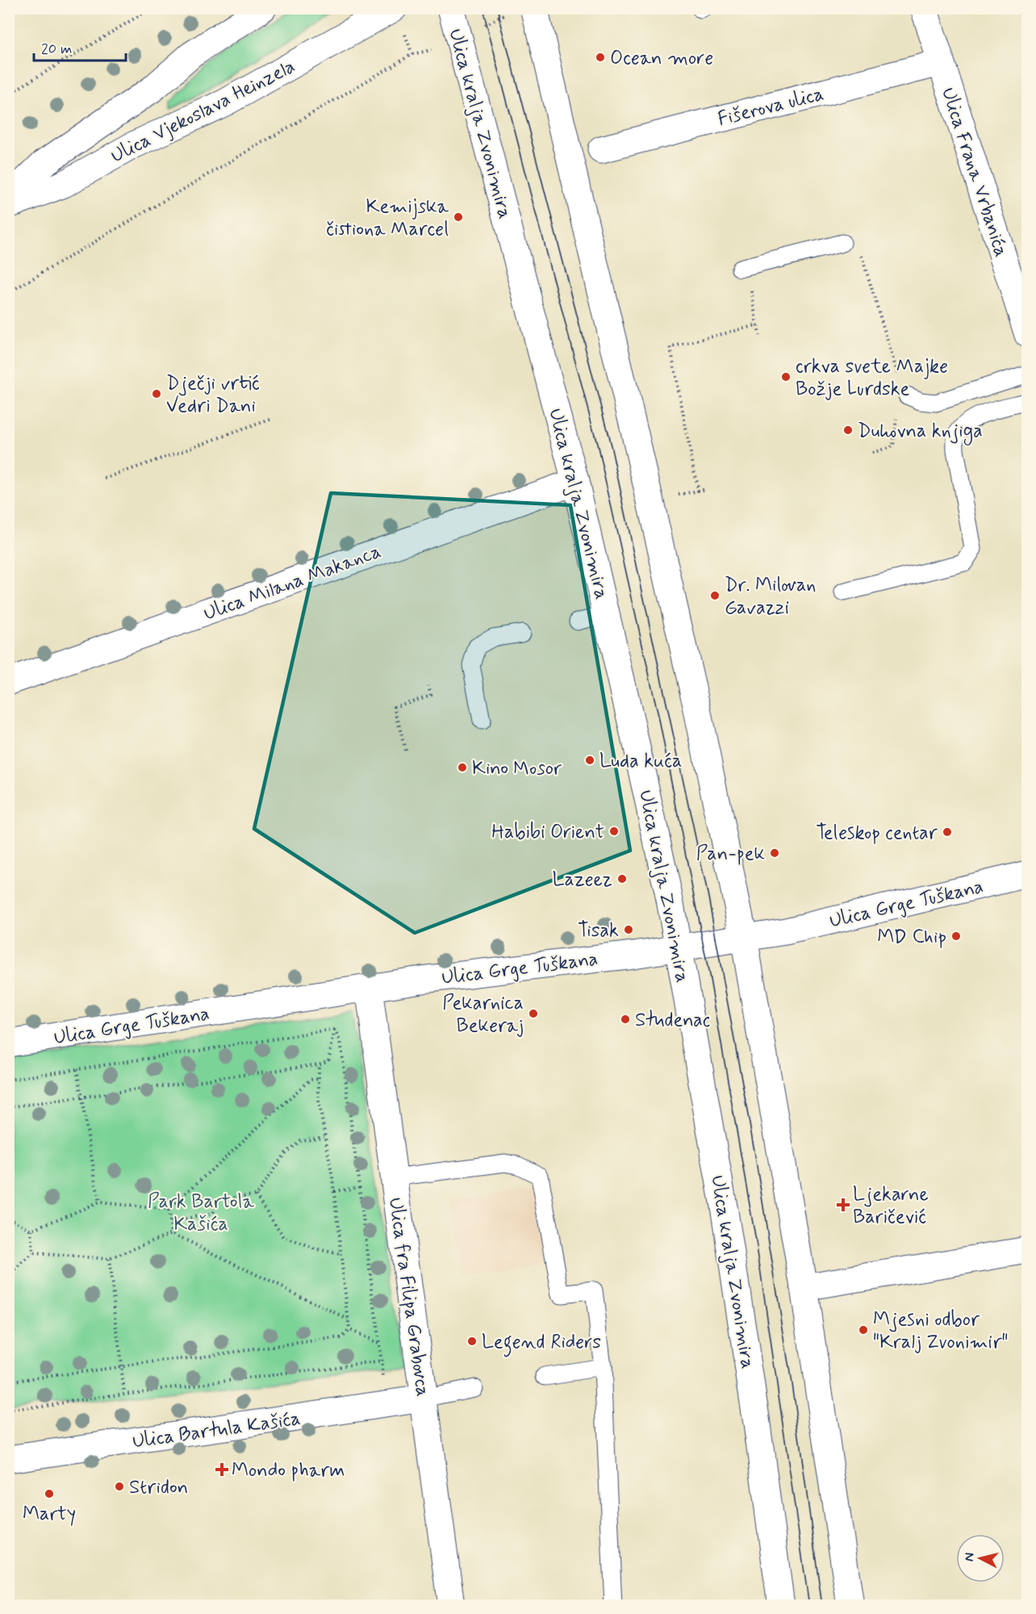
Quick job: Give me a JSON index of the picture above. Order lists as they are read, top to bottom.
{
  "streets": {
    "main road": [
      "Fišerova ulica",
      "Ulica Vjekoslava Heinzela",
      "Ulica kralja Zvonimira",
      "Ulica Frana Vrbanića",
      "Ulica Milana Makanca",
      "Ulica Grge Tuškana",
      "Ulica fra Filipa Grabovca",
      "Ulica Bartula Kašića"
    ]
  },
  "crossings": [
    ["Fišerova ulica", "Ulica Frana Vrbanića"],
    ["Ulica kralja Zvonimira", "Ulica Milana Makanca"],
    ["Ulica kralja Zvonimira", "Ulica Grge Tuškana"],
    ["Ulica Grge Tuškana", "Ulica fra Filipa Grabovca"],
    ["Ulica fra Filipa Grabovca", "Ulica Bartula Kašića"]
  ],
  "parks": ["Park Bartola Kašića"],
  "places": {
    "other": [
      "Ocean more",
      "Kemijska čistiona Marcel",
      "crkva svete Majke Božje Lurdske",
      "Dječji vrtić Vedri Dani",
      "Duhovna knjiga",
      "Dr. Milovan Gavazzi",
      "Luda kuća",
      "Kino Mosor",
      "Habibi Orient",
      "Teleskop centar",
      "Pan-pek",
      "Lazeez",
      "Tisak",
      "MD Chip",
      "Pekarnica Bekeraj",
      "Studenac",
      "Mjesni odbor \"Kralj Zvonimir\"",
      "Legend Riders",
      "Stridon",
      "Marty"
    ],
    "health": ["Ljekarne Baričević", "Mondo pharm"]
  },
  "scale_bar": "20 m",
  "north": "left"
}
